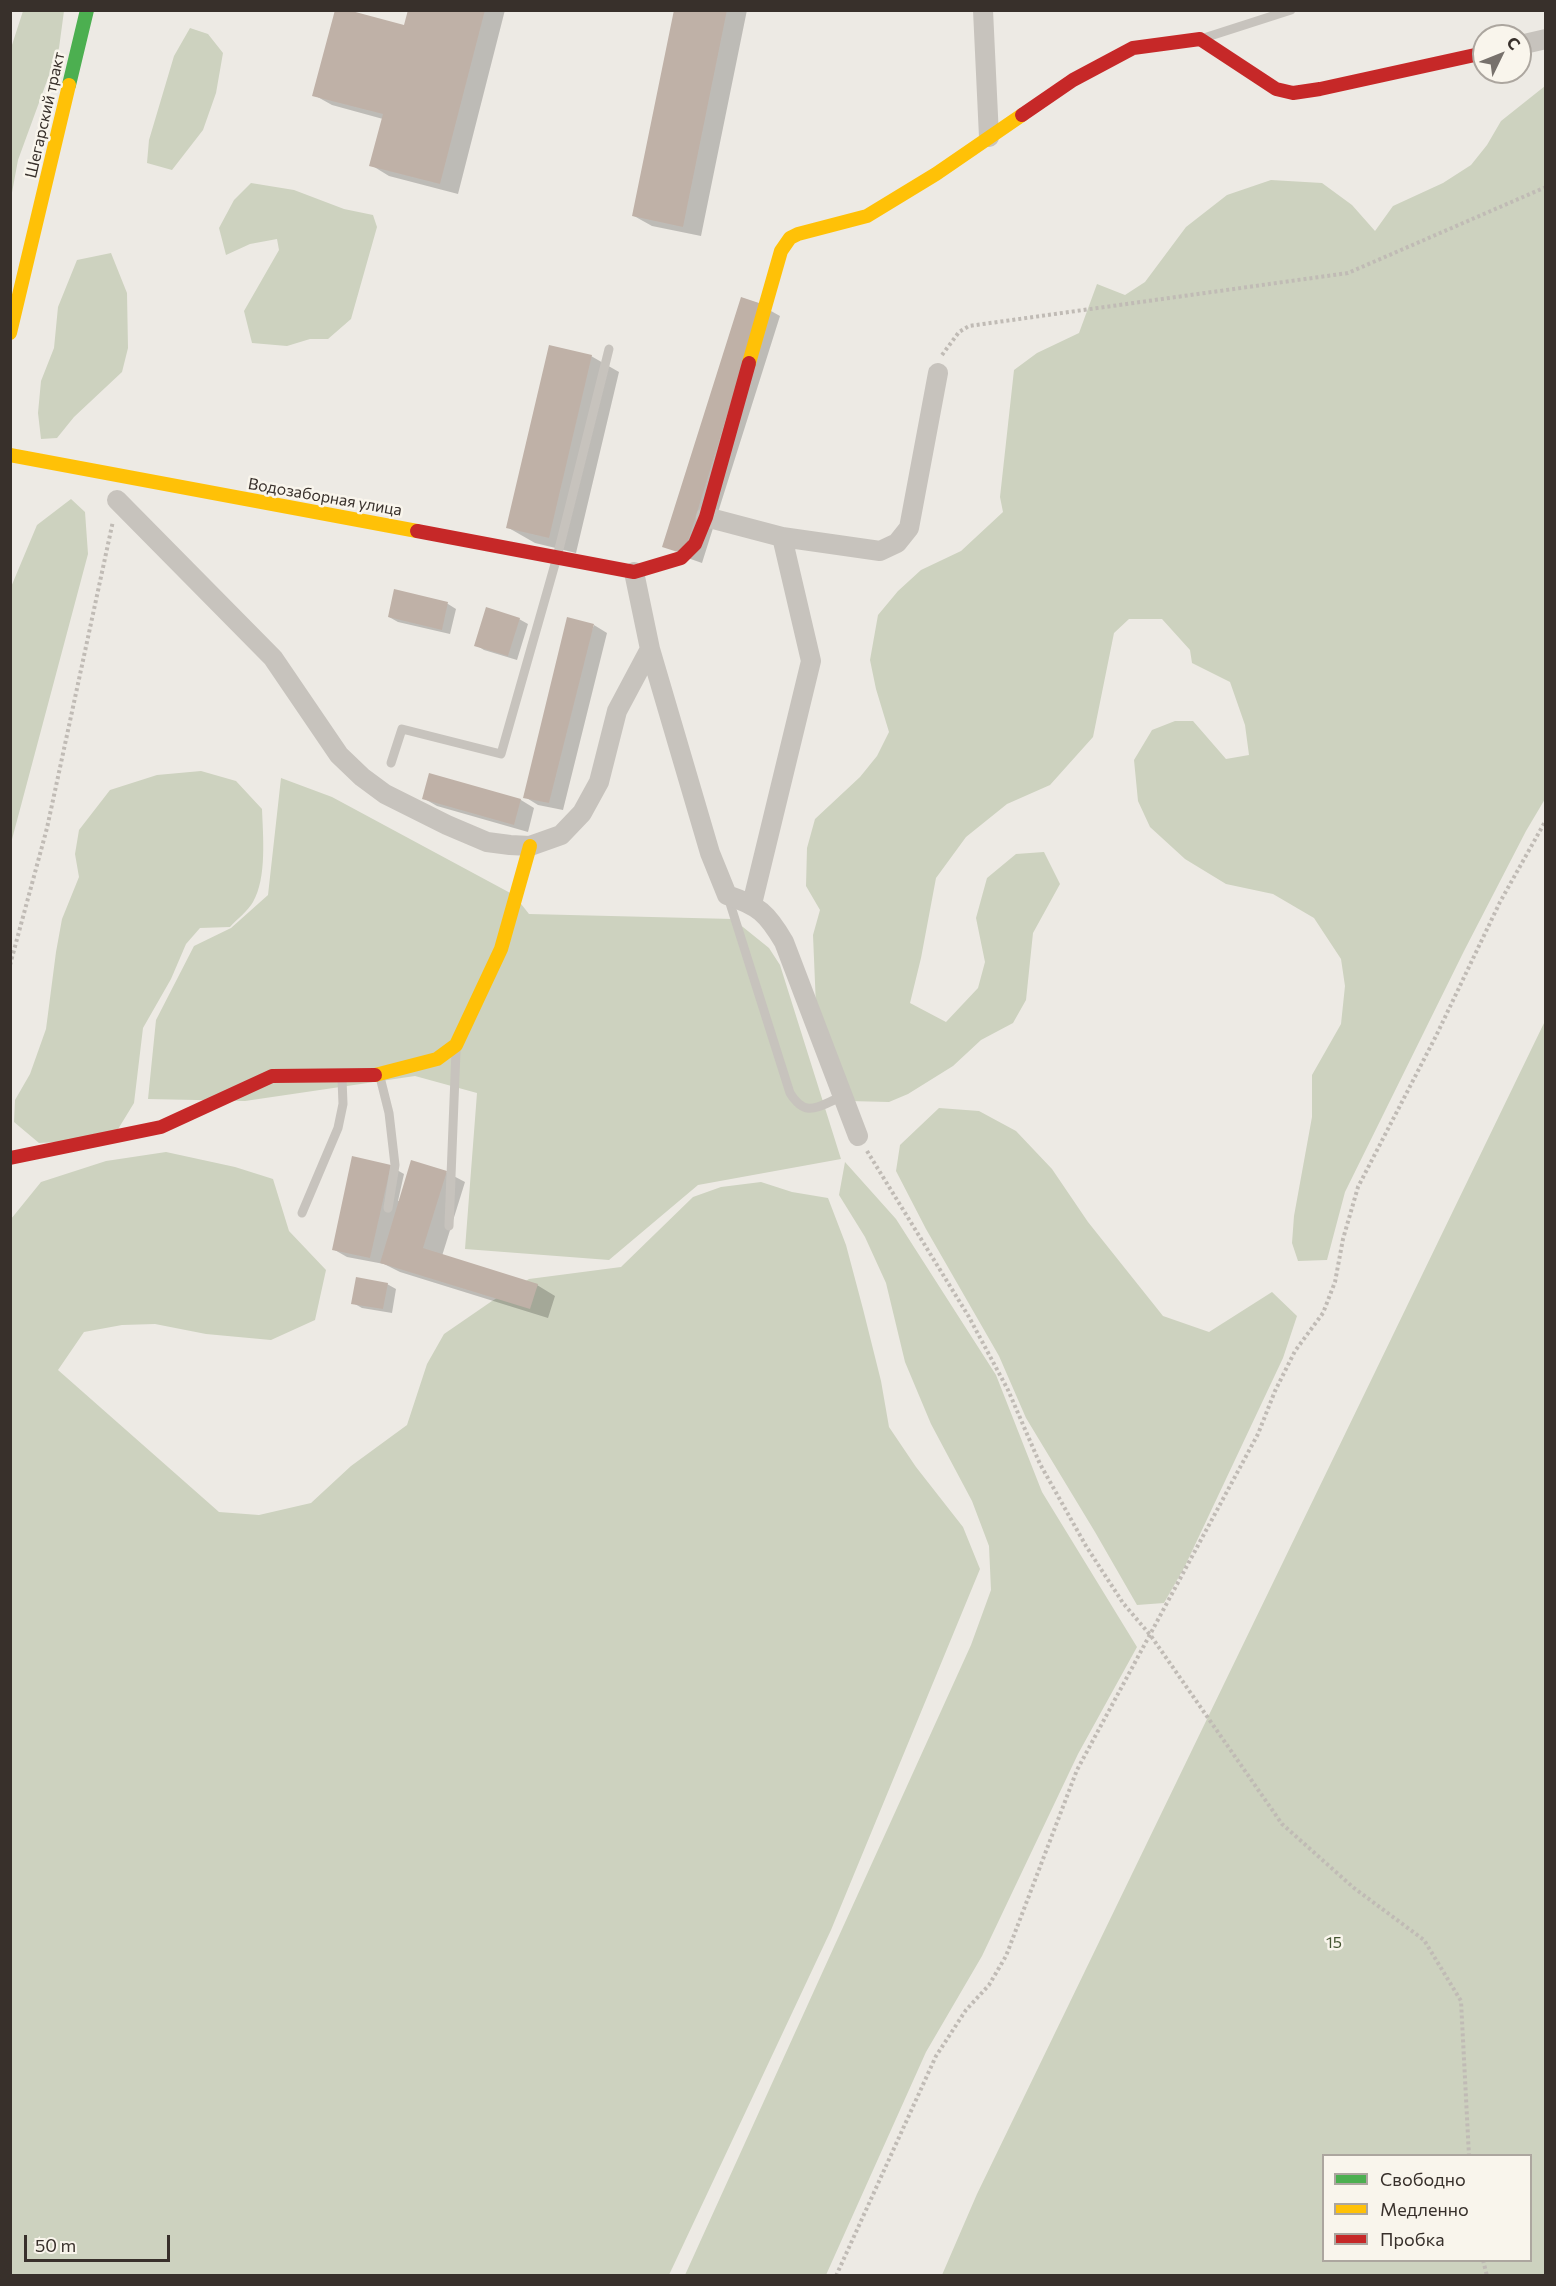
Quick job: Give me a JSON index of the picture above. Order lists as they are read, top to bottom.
{
  "streets": {
    "street": ["Шегарский тракт", "Водозаборная улица"]
  },
  "parks": ["15"],
  "legend": ["Свободно", "Медленно", "Пробка"],
  "scale_bar": "50 m",
  "north": "top right"
}
